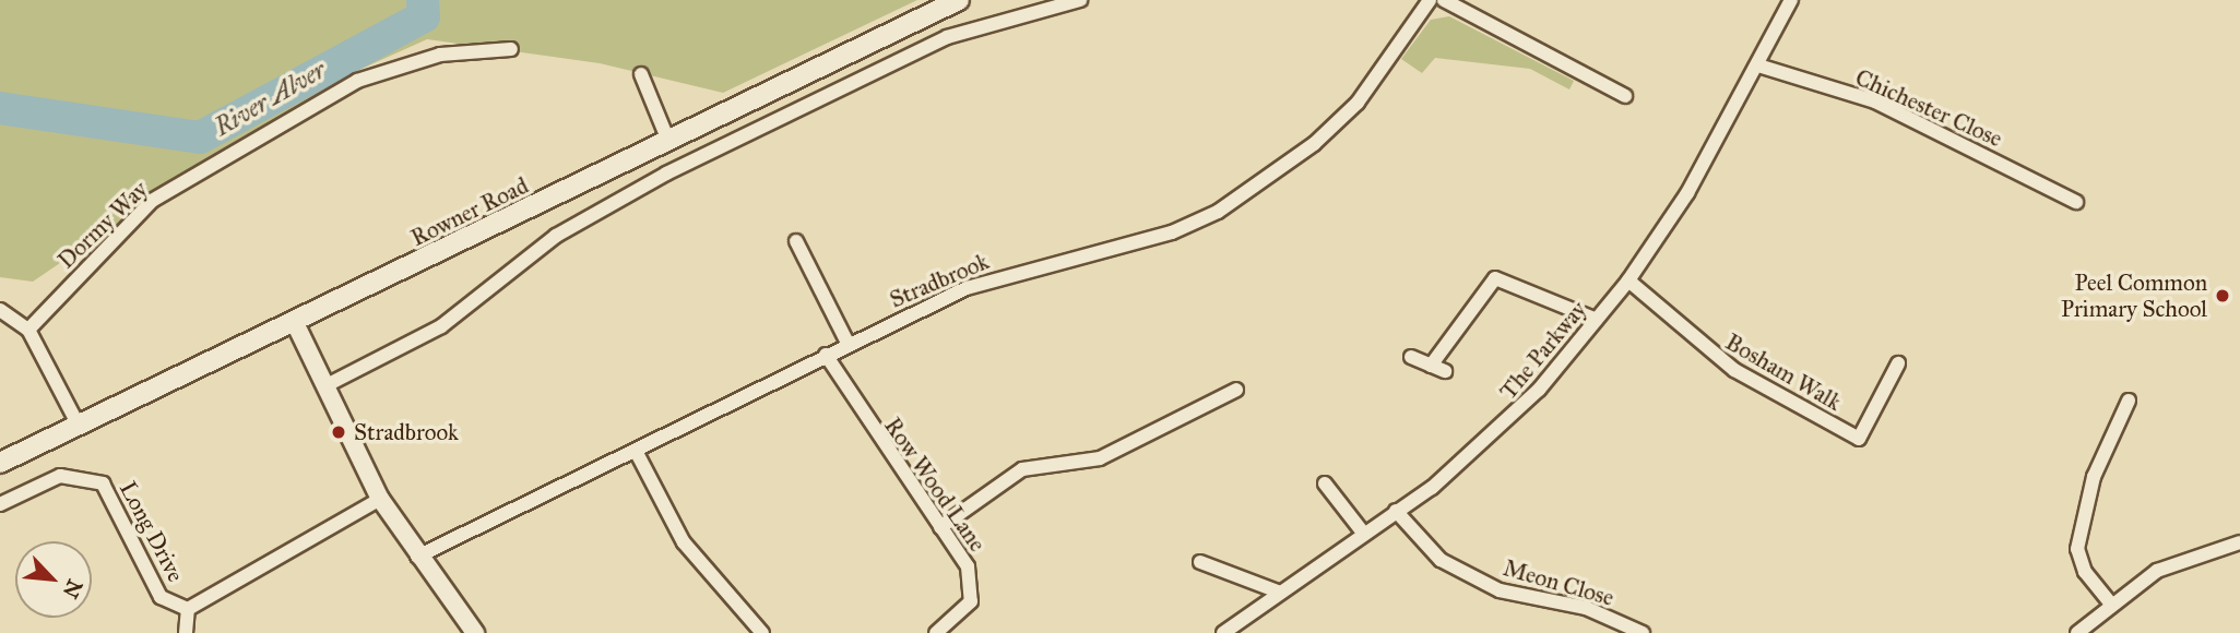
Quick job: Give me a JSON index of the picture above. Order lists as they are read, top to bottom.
{
  "streets": {
    "main road": ["Rowner Road"],
    "street": [
      "Chichester Close",
      "Dormy Way",
      "Stradbrook",
      "The Parkway",
      "Bosham Walk",
      "Row Wood Lane",
      "Long Drive",
      "Meon Close"
    ]
  },
  "crossings": [
    ["Chichester Close", "The Parkway"],
    ["Stradbrook", "Row Wood Lane"],
    ["The Parkway", "Bosham Walk"],
    ["The Parkway", "Meon Close"]
  ],
  "water": ["River Alver"],
  "places": ["Peel Common Primary School", "Stradbrook"],
  "north": "bottom right"
}
